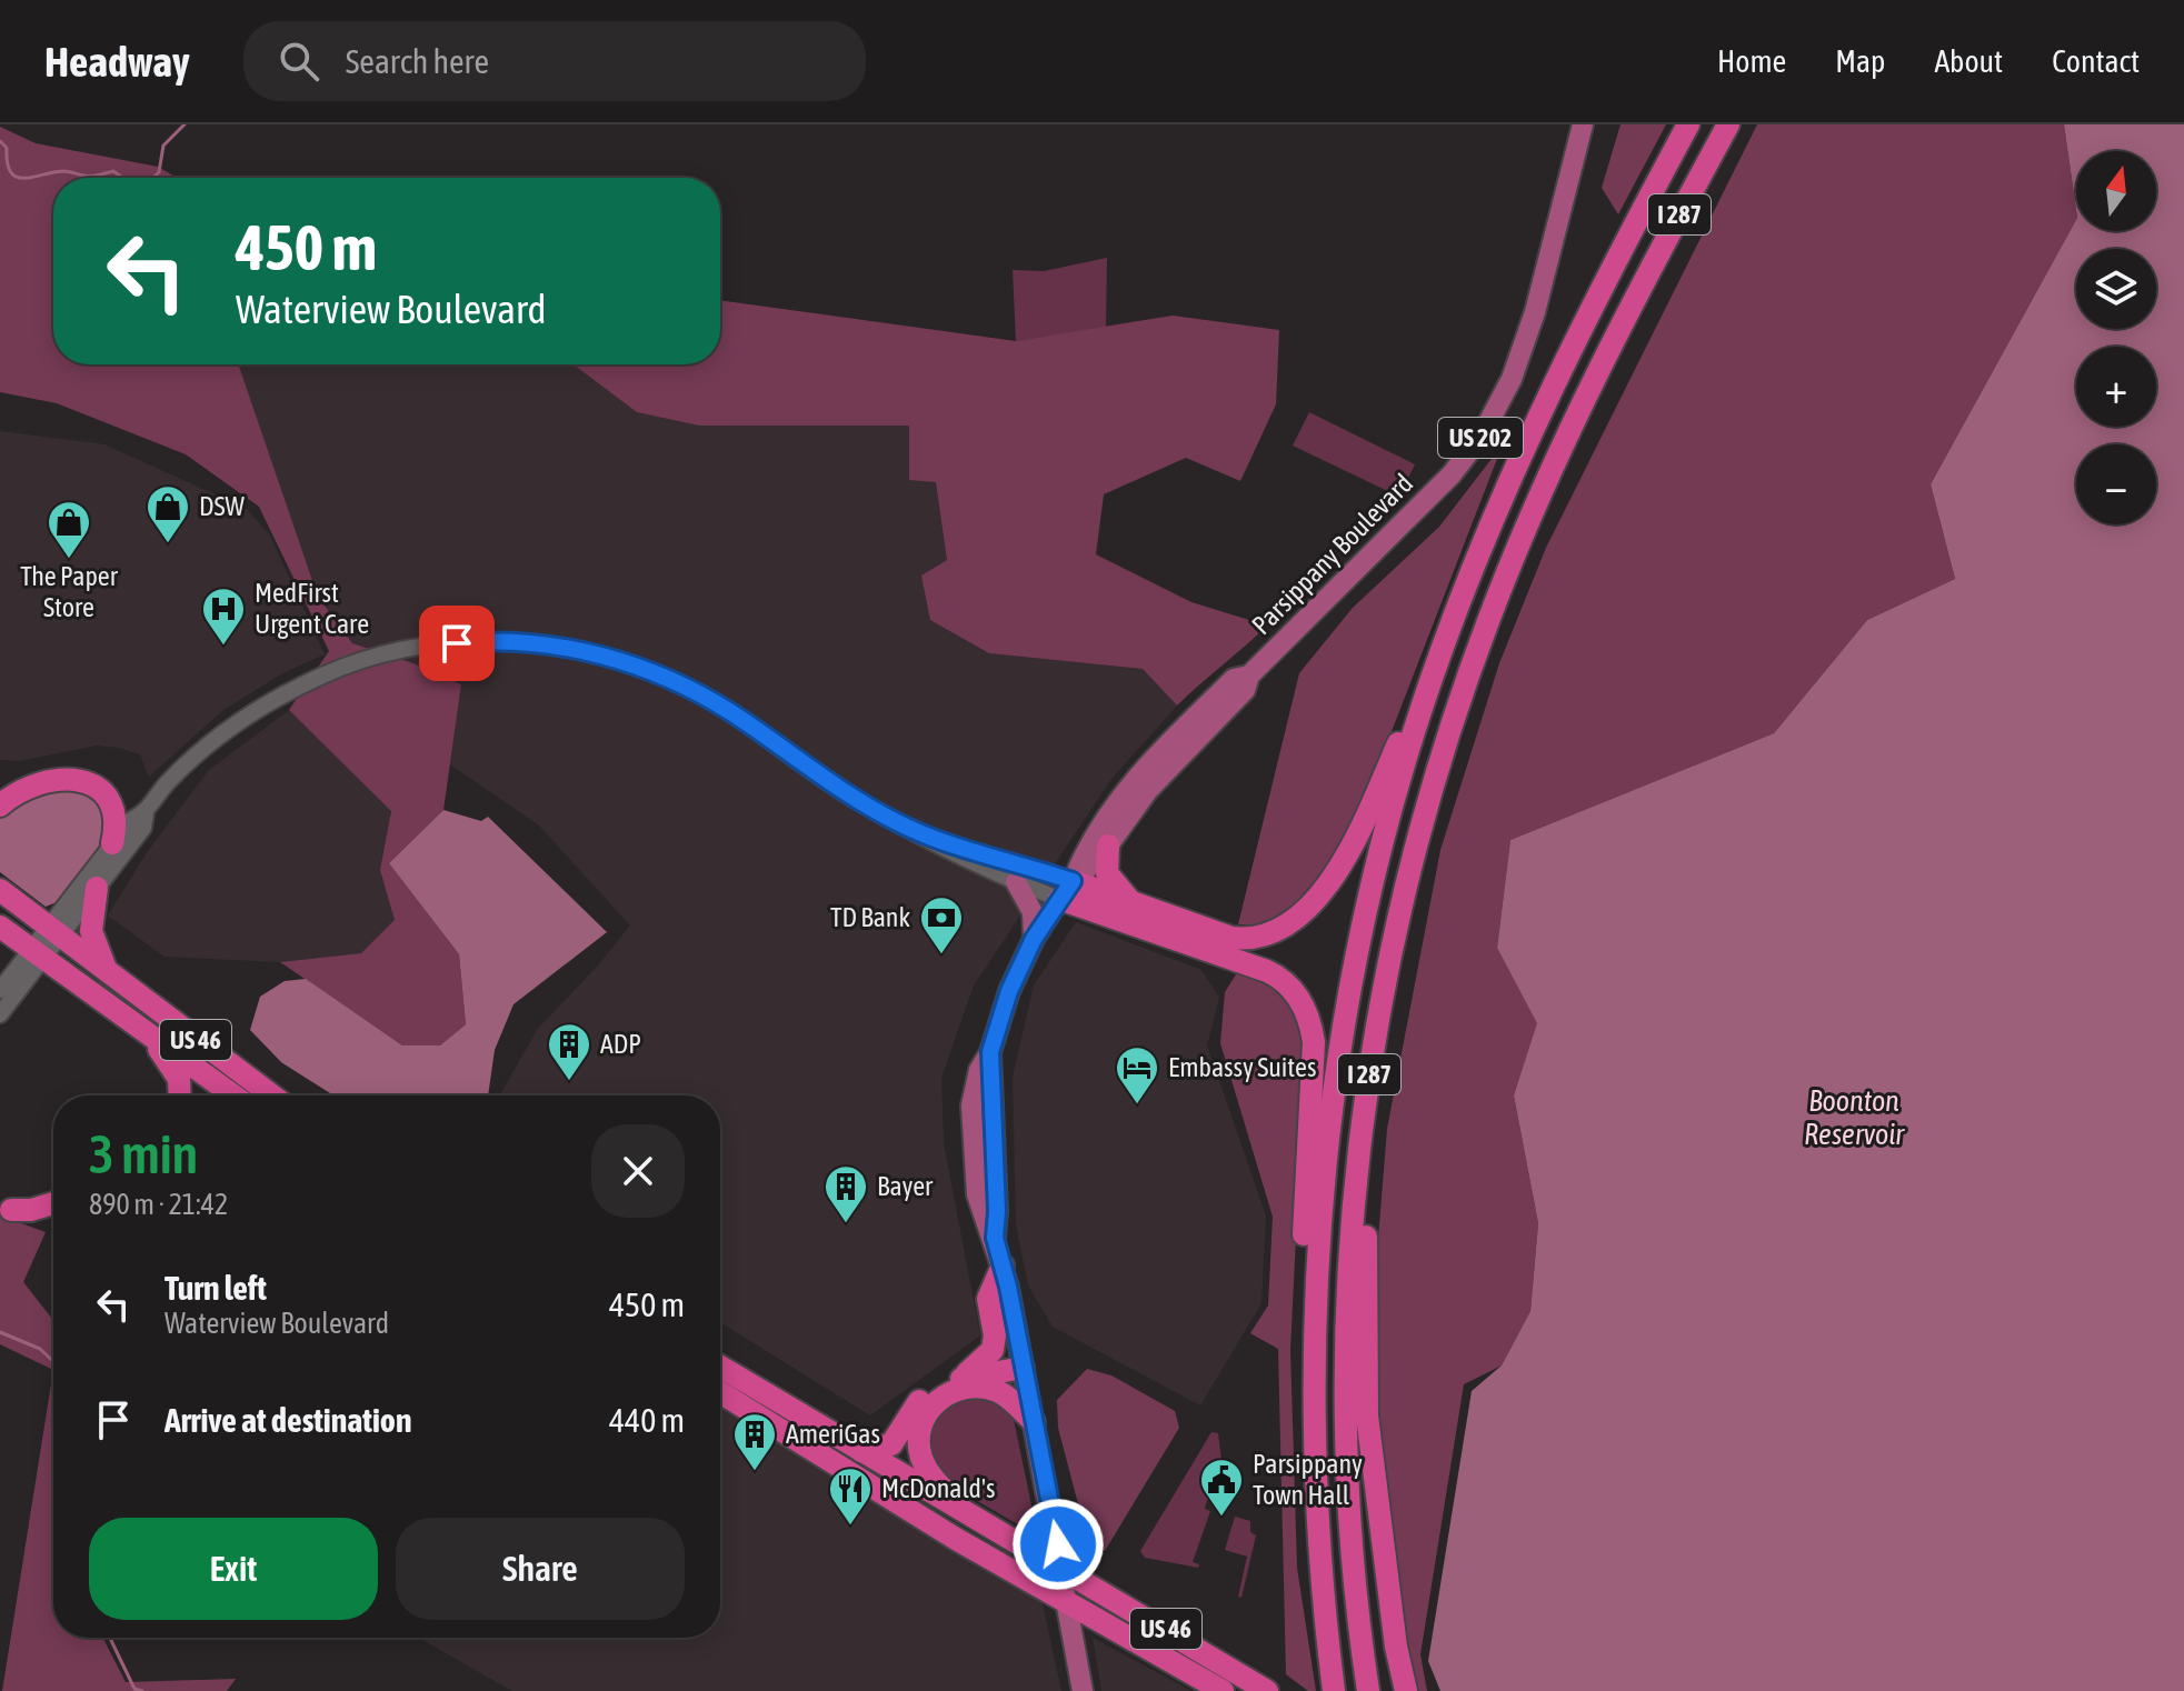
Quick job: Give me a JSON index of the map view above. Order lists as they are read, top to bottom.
{
  "streets": {
    "highway": ["I 287", "US 46"],
    "main road": ["US 202", "Parsippany Boulevard"]
  },
  "crossings": [
    ["Parsippany Boulevard", "US 46"]
  ],
  "water": ["Boonton Reservoir"],
  "places": {
    "shop": ["DSW", "The Paper Store"],
    "hospital": ["MedFirst Urgent Care"],
    "bank": ["TD Bank"],
    "building": ["ADP", "Bayer", "AmeriGas"],
    "hotel": ["Embassy Suites"],
    "public building": ["Parsippany Town Hall"],
    "restaurant": ["McDonald's"]
  },
  "north": "top",
  "page": {
    "header": "Headway",
    "search": "Search here",
    "nav": [
      "Home",
      "Map",
      "About",
      "Contact"
    ],
    "map_buttons": ["+", "−"],
    "turn": ["450 m", "Waterview Boulevard"],
    "heading": ["3 min", "890 m · 21:42"],
    "list": [
      {
        "name": "Turn left",
        "note": "Waterview Boulevard",
        "value": "450 m"
      },
      {
        "name": "Arrive at destination",
        "value": "440 m"
      }
    ],
    "buttons": ["Exit", "Share"]
  }
}
